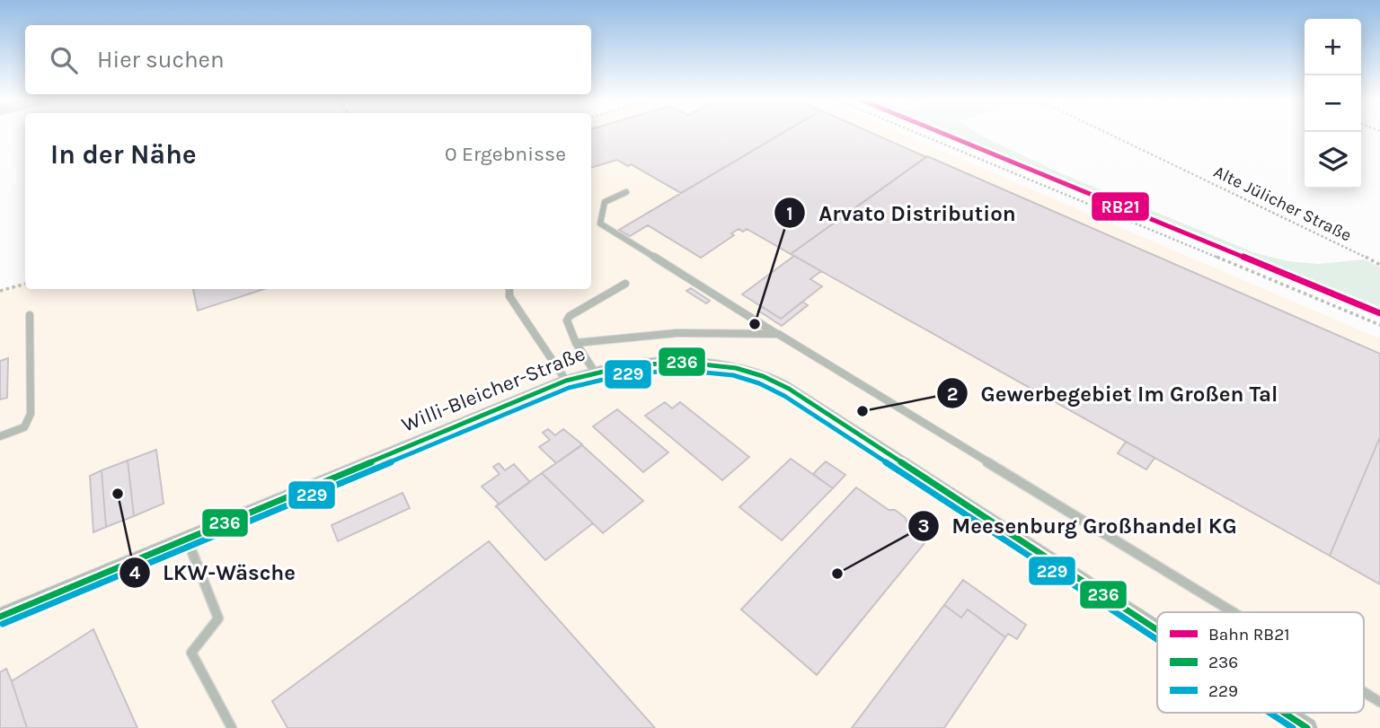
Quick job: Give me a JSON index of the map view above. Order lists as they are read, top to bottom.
{
  "streets": {
    "street": ["Willi-Bleicher-Straße"],
    "path": ["Alte Jülicher Straße"]
  },
  "places": [
    "Arvato Distribution",
    "Gewerbegebiet Im Großen Tal",
    "LKW-Wäsche",
    "Meesenburg Großhandel KG"
  ],
  "lines": ["rail line RB21", "transit line 236", "transit line 229"],
  "legend": ["Bahn RB21", "236", "229"],
  "page": {
    "map_buttons": ["+", "−"],
    "search": "Hier suchen",
    "heading": ["In der Nähe", "0 Ergebnisse"]
  }
}
